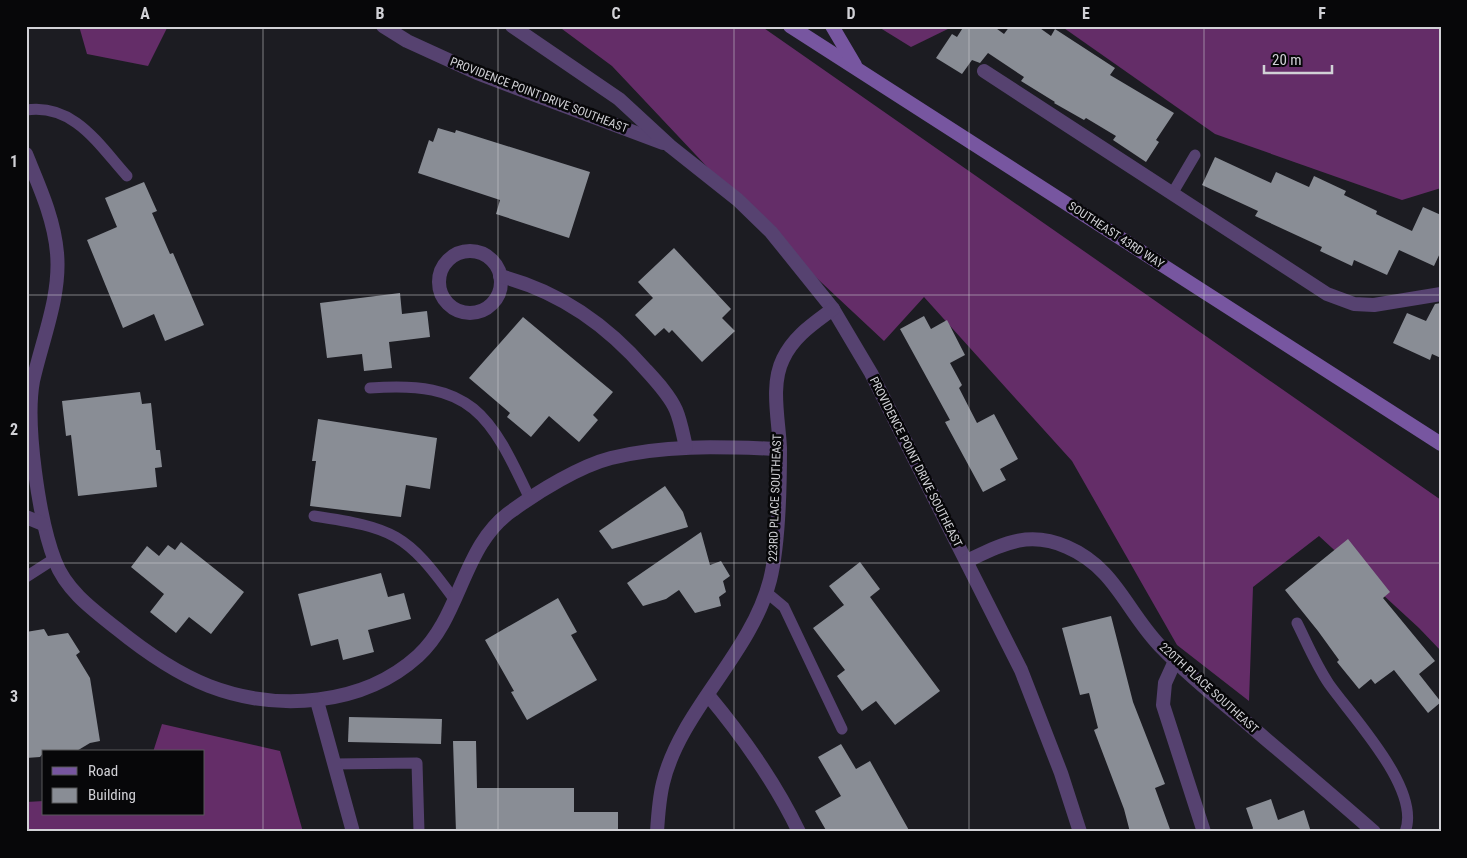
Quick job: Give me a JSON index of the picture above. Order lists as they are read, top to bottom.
{
  "streets": {
    "main road": ["SOUTHEAST 43RD WAY"],
    "street": ["PROVIDENCE POINT DRIVE SOUTHEAST", "223RD PLACE SOUTHEAST", "220TH PLACE SOUTHEAST"]
  },
  "crossings": [
    ["PROVIDENCE POINT DRIVE SOUTHEAST", "223RD PLACE SOUTHEAST"],
    ["PROVIDENCE POINT DRIVE SOUTHEAST", "220TH PLACE SOUTHEAST"]
  ],
  "legend": ["Road", "Building"],
  "scale_bar": "20 m",
  "grid": {
    "columns": [
      "A",
      "B",
      "C",
      "D",
      "E",
      "F"
    ],
    "rows": ["1", "2", "3"]
  }
}
